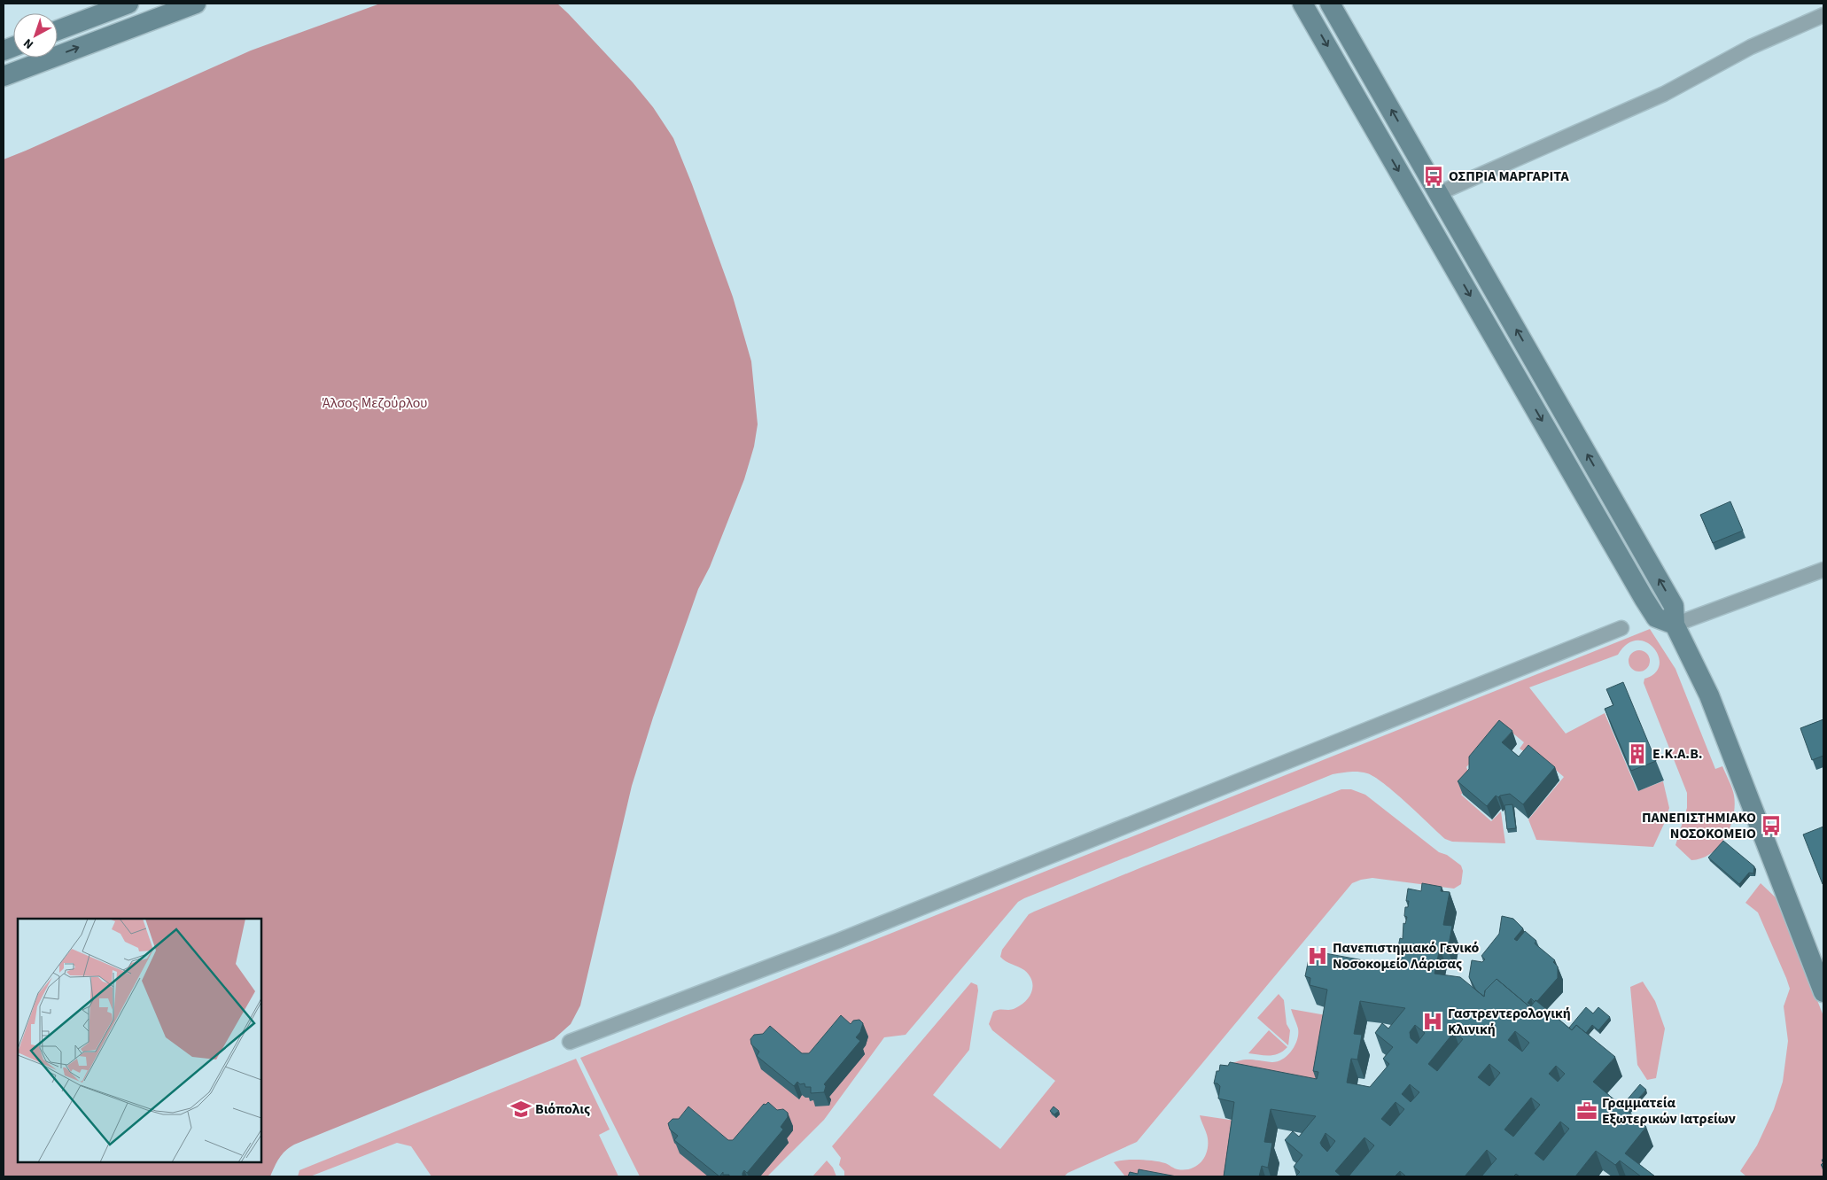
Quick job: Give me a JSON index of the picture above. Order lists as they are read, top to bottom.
{
  "parks": ["Άλσος Μεζούρλου"],
  "places": {
    "bus stop": ["ΟΣΠΡΙΑ ΜΑΡΓΑΡΙΤΑ", "ΠΑΝΕΠΙΣΤΗΜΙΑΚΟ ΝΟΣΟΚΟΜΕΙΟ"],
    "building": ["E.K.A.B."],
    "hospital": ["Πανεπιστημιακό Γενικό Νοσοκομείο Λάρισας", "Γαστρεντερολογική Κλινική"],
    "school or university": ["Βιόπολις"],
    "office": ["Γραμματεία Εξωτερικών Ιατρείων"]
  },
  "north": "bottom left"
}
